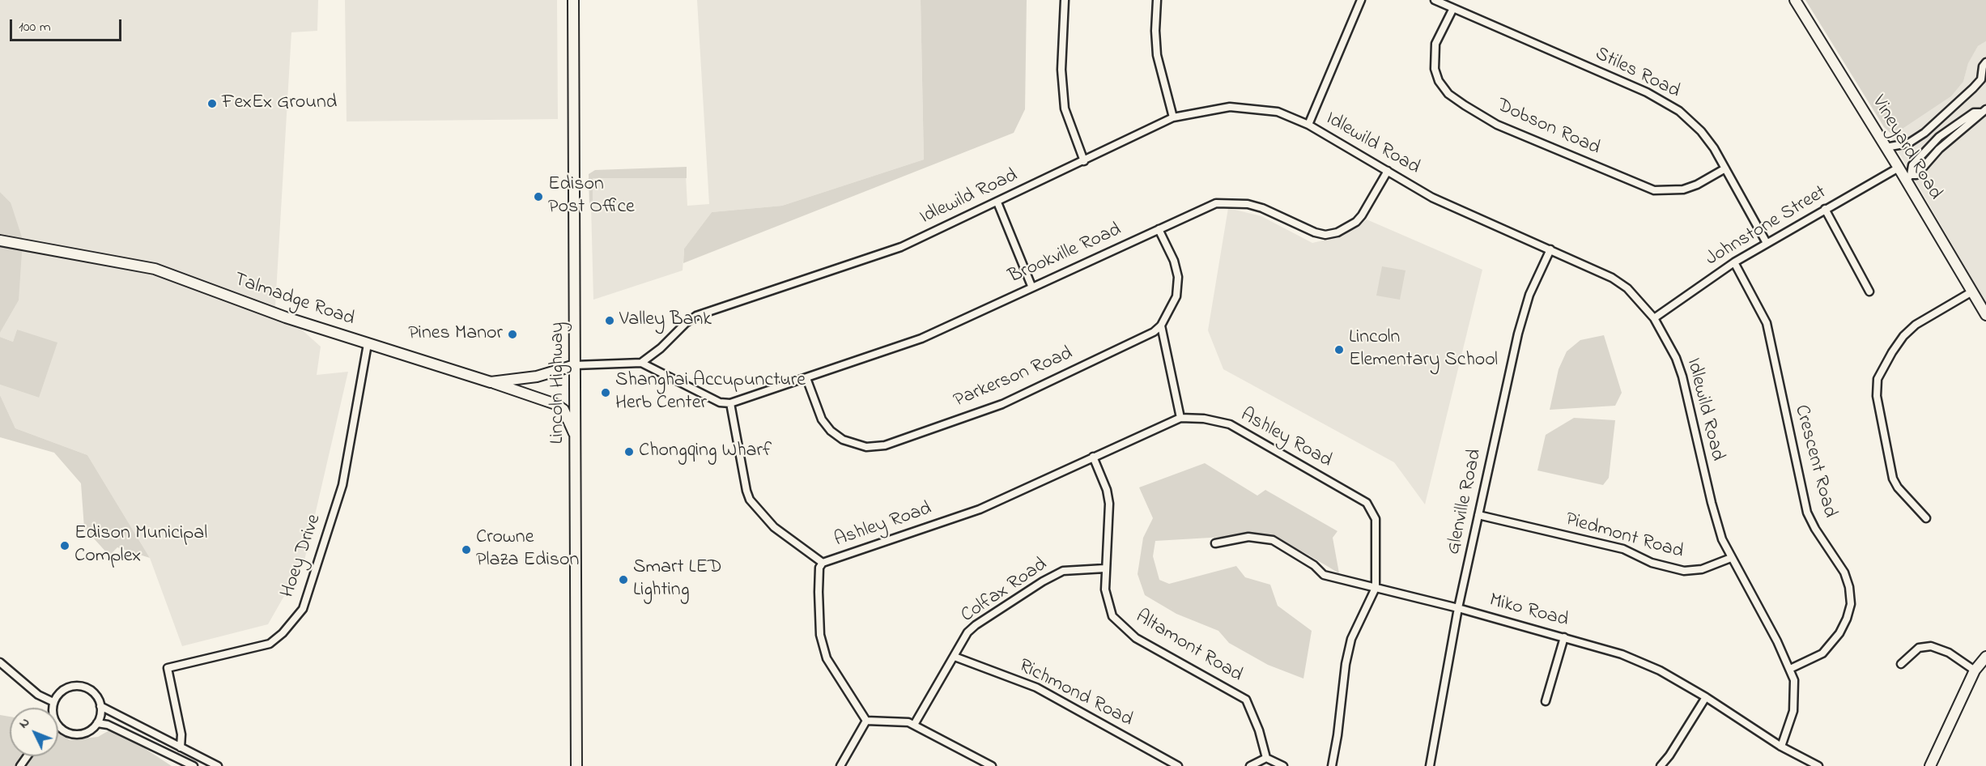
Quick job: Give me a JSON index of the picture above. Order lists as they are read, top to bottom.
{
  "streets": {
    "street": [
      "Stiles Road",
      "Dobson Road",
      "Idlewild Road",
      "Vineyard Road",
      "Johnstone Street",
      "Brookville Road",
      "Talmadge Road",
      "Parkerson Road",
      "Lincoln Highway",
      "Ashley Road",
      "Crescent Road",
      "Glenville Road",
      "Piedmont Road",
      "Hoey Drive",
      "Colfax Road",
      "Miko Road",
      "Altamont Road",
      "Richmond Road"
    ]
  },
  "crossings": [
    ["Stiles Road", "Dobson Road"],
    ["Stiles Road", "Johnstone Street"],
    ["Idlewild Road", "Johnstone Street"],
    ["Idlewild Road", "Brookville Road"],
    ["Idlewild Road", "Crescent Road"],
    ["Idlewild Road", "Glenville Road"],
    ["Idlewild Road", "Piedmont Road"],
    ["Idlewild Road", "Miko Road"],
    ["Vineyard Road", "Johnstone Street"],
    ["Johnstone Street", "Crescent Road"],
    ["Brookville Road", "Parkerson Road"],
    ["Talmadge Road", "Lincoln Highway"],
    ["Talmadge Road", "Hoey Drive"],
    ["Ashley Road", "Miko Road"],
    ["Ashley Road", "Altamont Road"],
    ["Glenville Road", "Piedmont Road"],
    ["Glenville Road", "Miko Road"],
    ["Colfax Road", "Altamont Road"],
    ["Colfax Road", "Richmond Road"]
  ],
  "places": [
    "FexEx Ground",
    "Edison Post Office",
    "Valley Bank",
    "Pines Manor",
    "Lincoln Elementary School",
    "Shanghai Accupuncture Herb Center",
    "Chongqing Wharf",
    "Edison Municipal Complex",
    "Crowne Plaza Edison",
    "Smart LED Lighting"
  ],
  "scale_bar": "100 m",
  "north": "top left"
}
